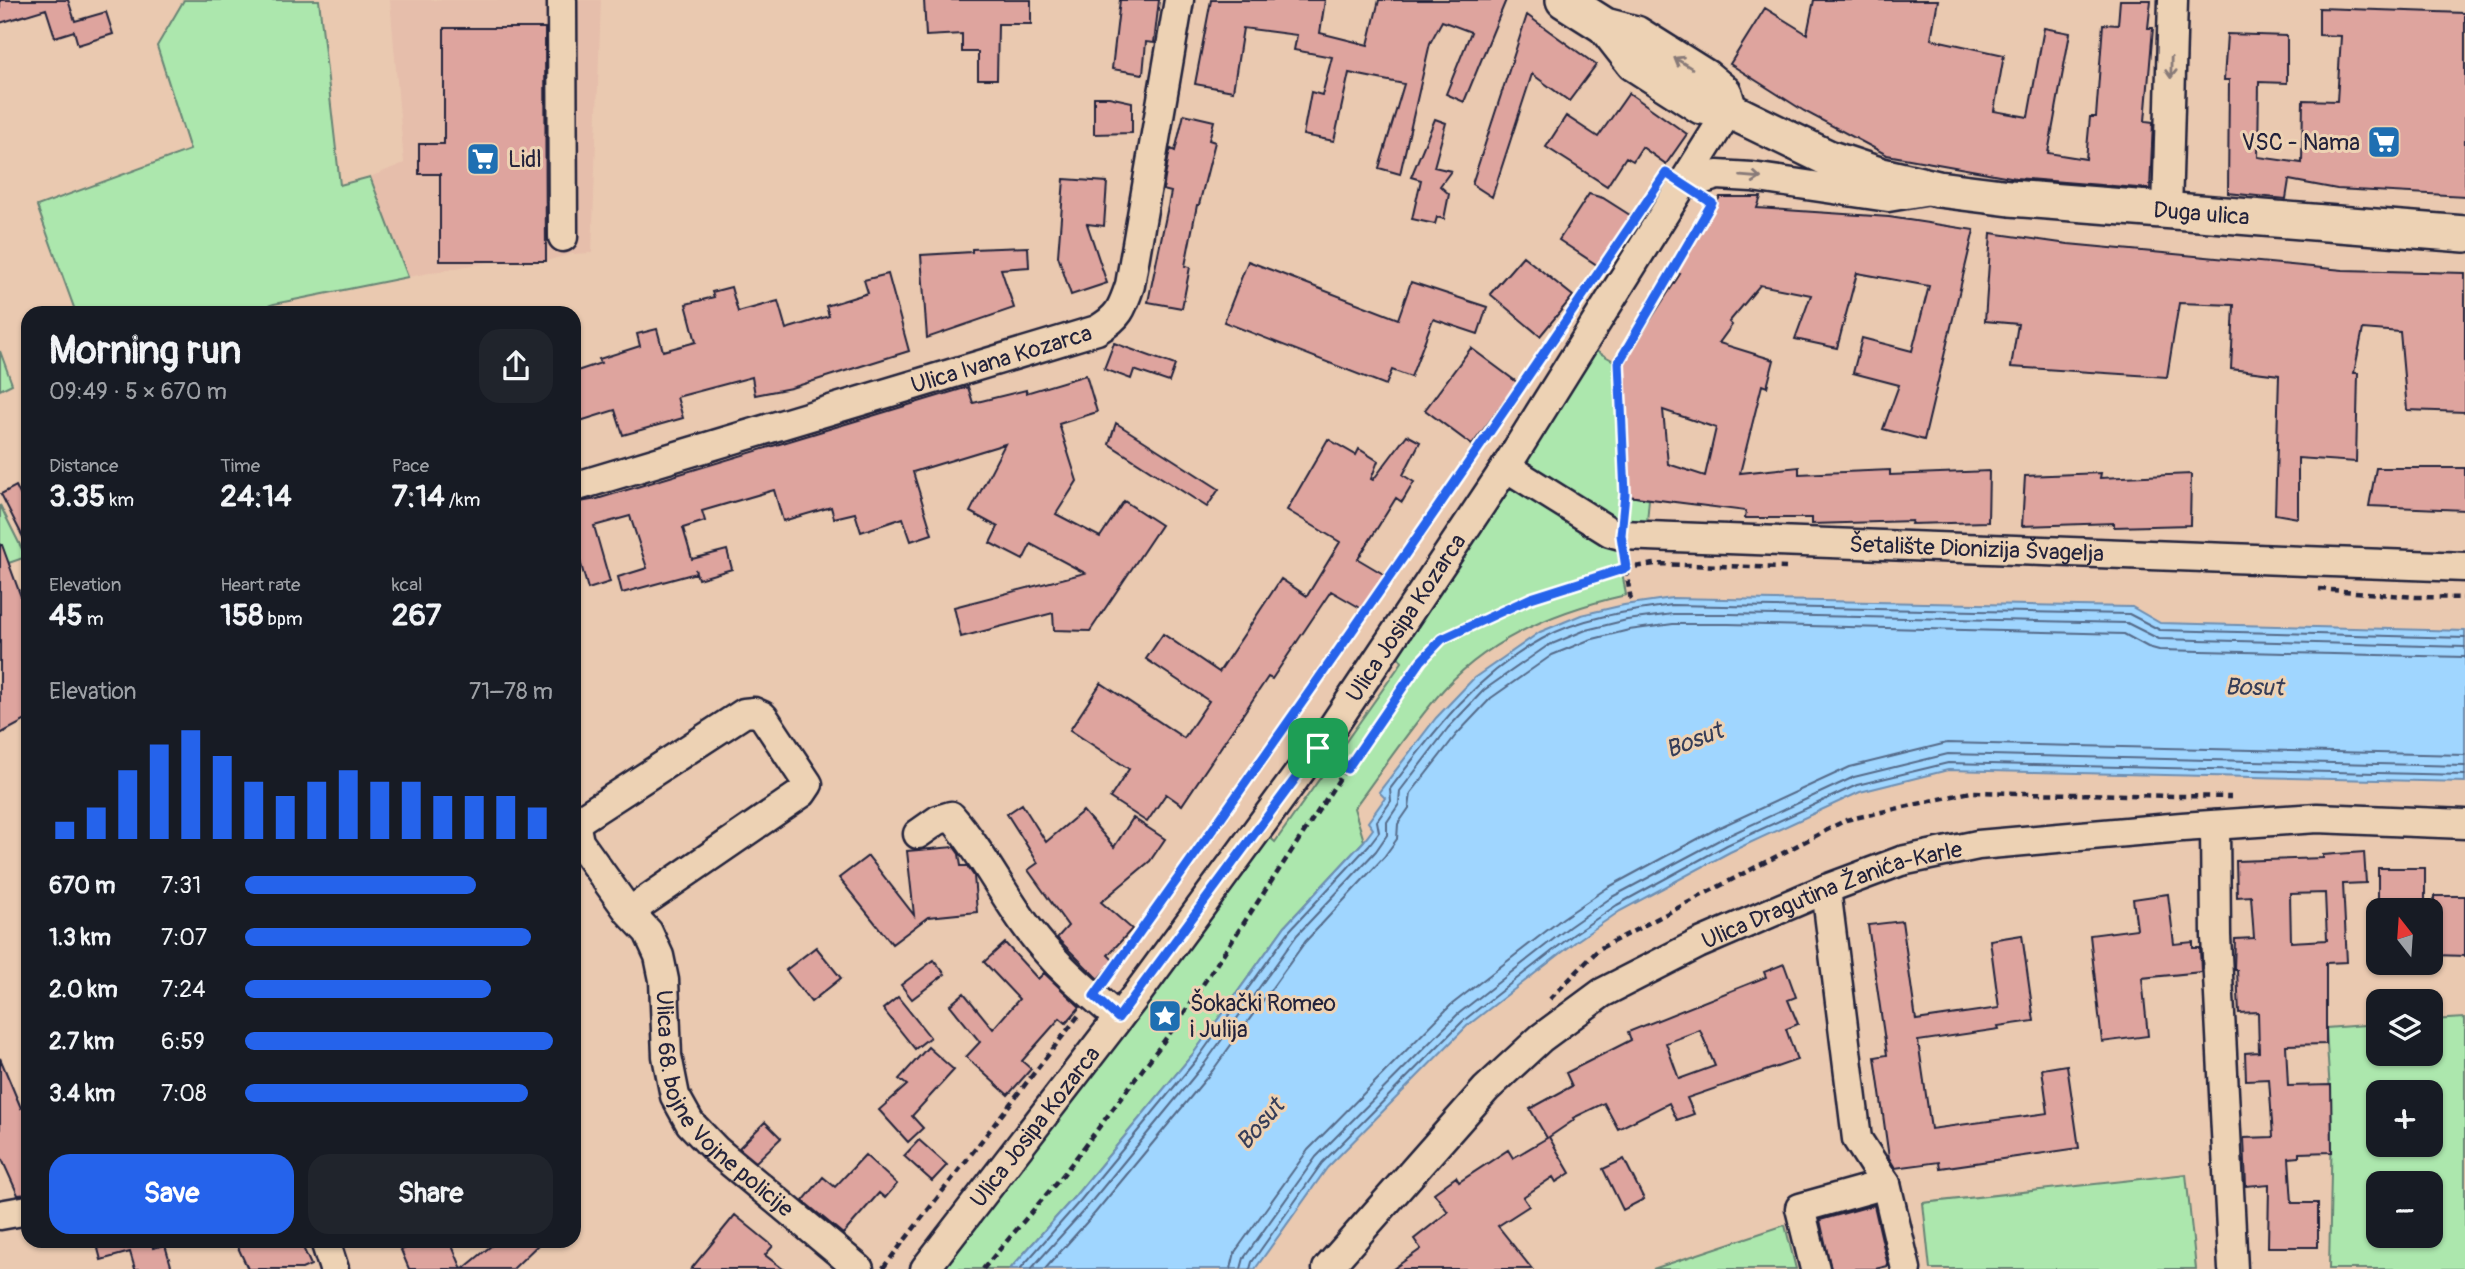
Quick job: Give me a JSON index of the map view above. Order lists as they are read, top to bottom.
{
  "streets": {
    "main road": ["Duga ulica"],
    "street": [
      "Ulica Ivana Kozarca",
      "Šetalište Dionizija Švagelja",
      "Ulica Josipa Kozarca",
      "Ulica Dragutina Žanića-Karle",
      "Ulica 68. bojne Vojne policije"
    ]
  },
  "crossings": [
    ["Duga ulica", "Ulica Josipa Kozarca"],
    ["Šetalište Dionizija Švagelja", "Ulica Josipa Kozarca"]
  ],
  "water": ["Bosut"],
  "places": {
    "supermarket": ["VSC - Nama", "Lidl"],
    "place": ["Šokački Romeo i Julija"]
  },
  "north": "top",
  "page": {
    "heading": ["Morning run", "09:49 · 5 × 670 m"],
    "stats": [
      ["Distance", "3.35 km"],
      ["Time", "24:14"],
      ["Pace", "7:14 /km"],
      ["Elevation", "45 m"],
      ["Heart rate", "158 bpm"],
      ["kcal", "267"]
    ],
    "chart": ["Elevation", "71–78 m"],
    "list": [
      {
        "name": "670 m",
        "note": "7:31"
      },
      {
        "name": "1.3 km",
        "note": "7:07"
      },
      {
        "name": "2.0 km",
        "note": "7:24"
      },
      {
        "name": "2.7 km",
        "note": "6:59"
      },
      {
        "name": "3.4 km",
        "note": "7:08"
      }
    ],
    "map_buttons": ["+", "−"],
    "buttons": ["Save", "Share"]
  }
}
